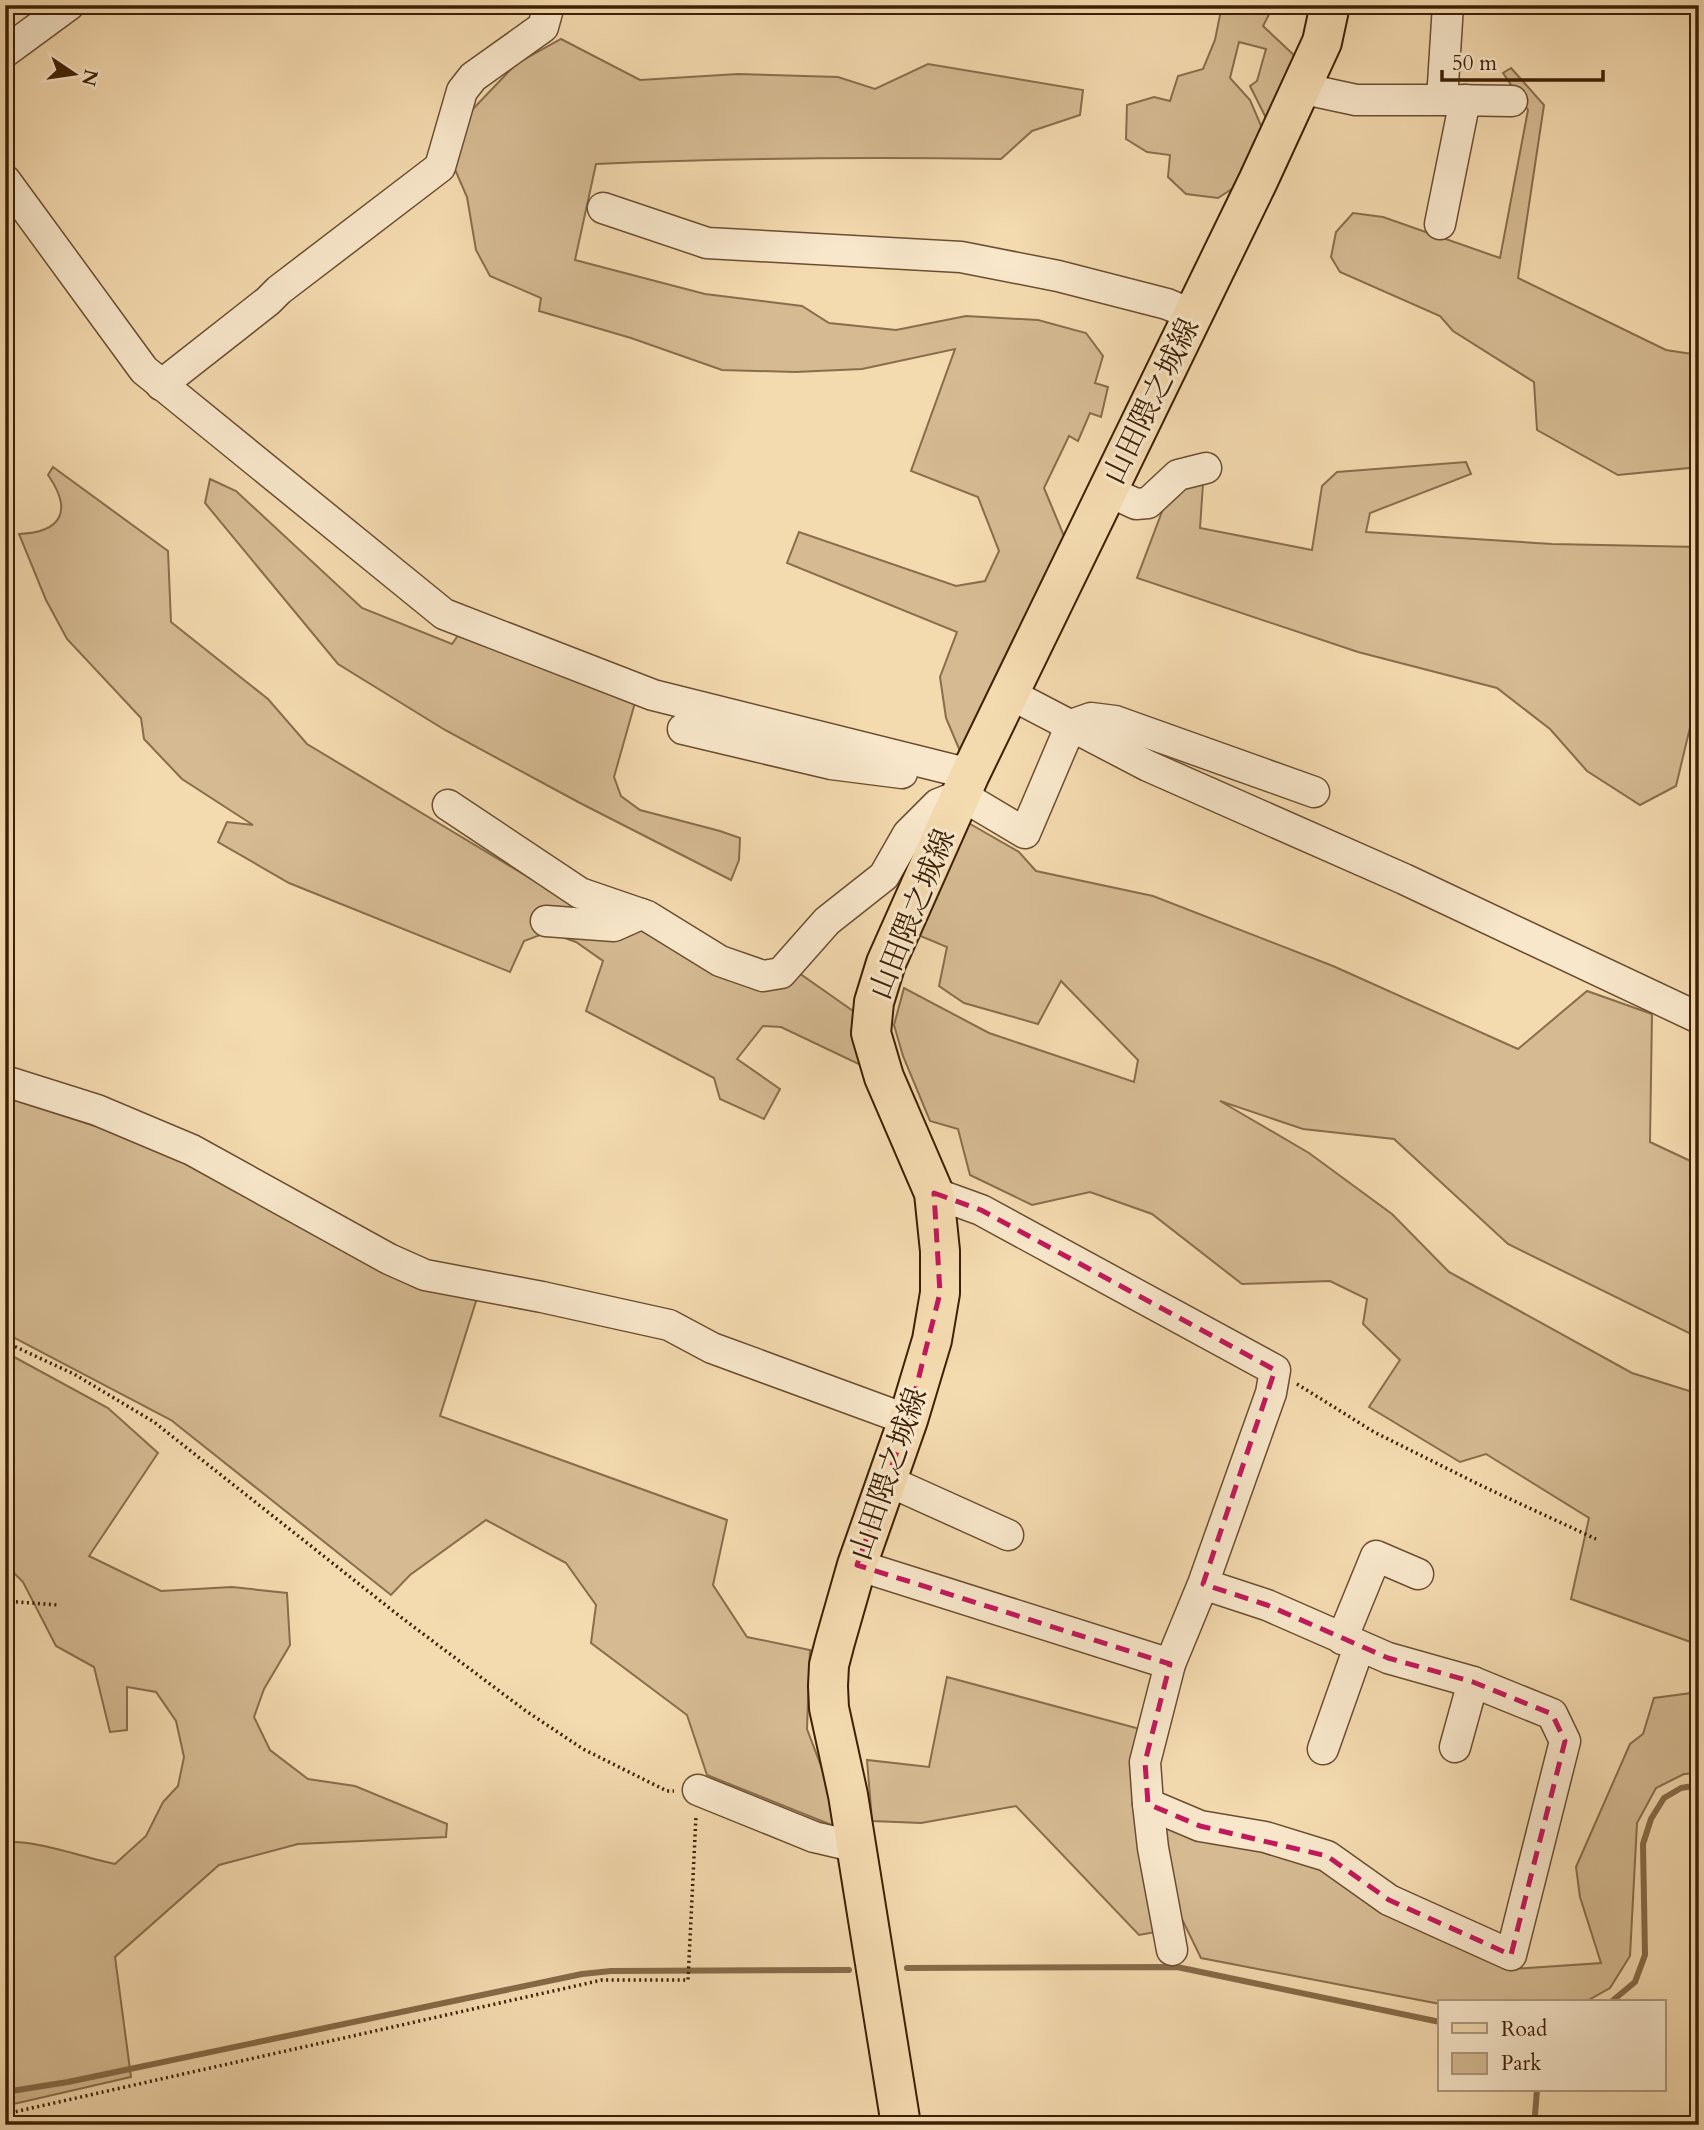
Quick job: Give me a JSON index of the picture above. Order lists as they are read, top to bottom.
{
  "streets": {
    "main road": ["山田隈之城線"]
  },
  "legend": ["Road", "Park"],
  "scale_bar": "50 m",
  "north": "right"
}
